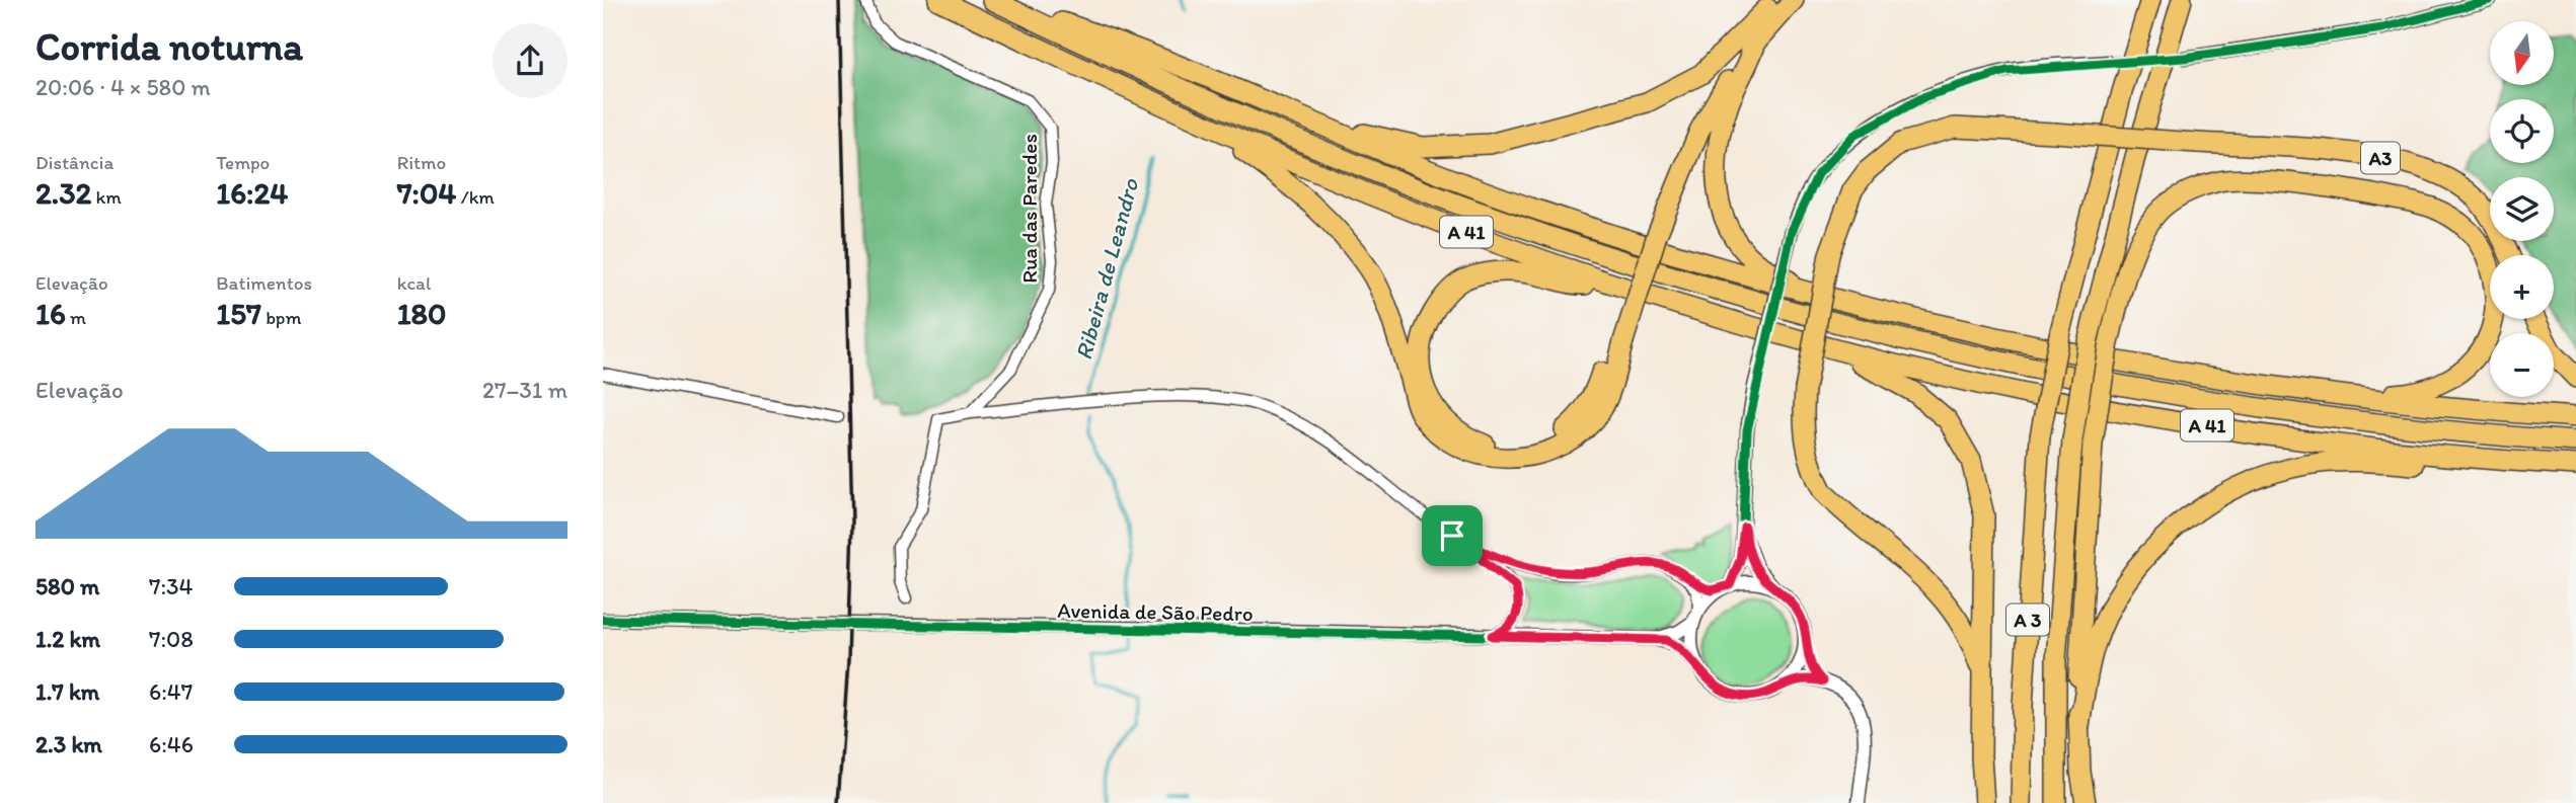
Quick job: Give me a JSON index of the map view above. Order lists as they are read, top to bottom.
{
  "streets": {
    "highway": ["A3", "A 41", "A 3"],
    "street": ["Rua das Paredes", "Avenida de São Pedro"]
  },
  "water": ["Ribeira de Leandro"],
  "north": "bottom",
  "page": {
    "heading": ["Corrida noturna", "20:06 · 4 × 580 m"],
    "map_buttons": ["+", "−"],
    "stats": [
      ["Distância", "2.32 km"],
      ["Tempo", "16:24"],
      ["Ritmo", "7:04 /km"],
      ["Elevação", "16 m"],
      ["Batimentos", "157 bpm"],
      ["kcal", "180"]
    ],
    "chart": ["Elevação", "27–31 m"],
    "list": [
      {
        "name": "580 m",
        "note": "7:34"
      },
      {
        "name": "1.2 km",
        "note": "7:08"
      },
      {
        "name": "1.7 km",
        "note": "6:47"
      },
      {
        "name": "2.3 km",
        "note": "6:46"
      }
    ]
  }
}
